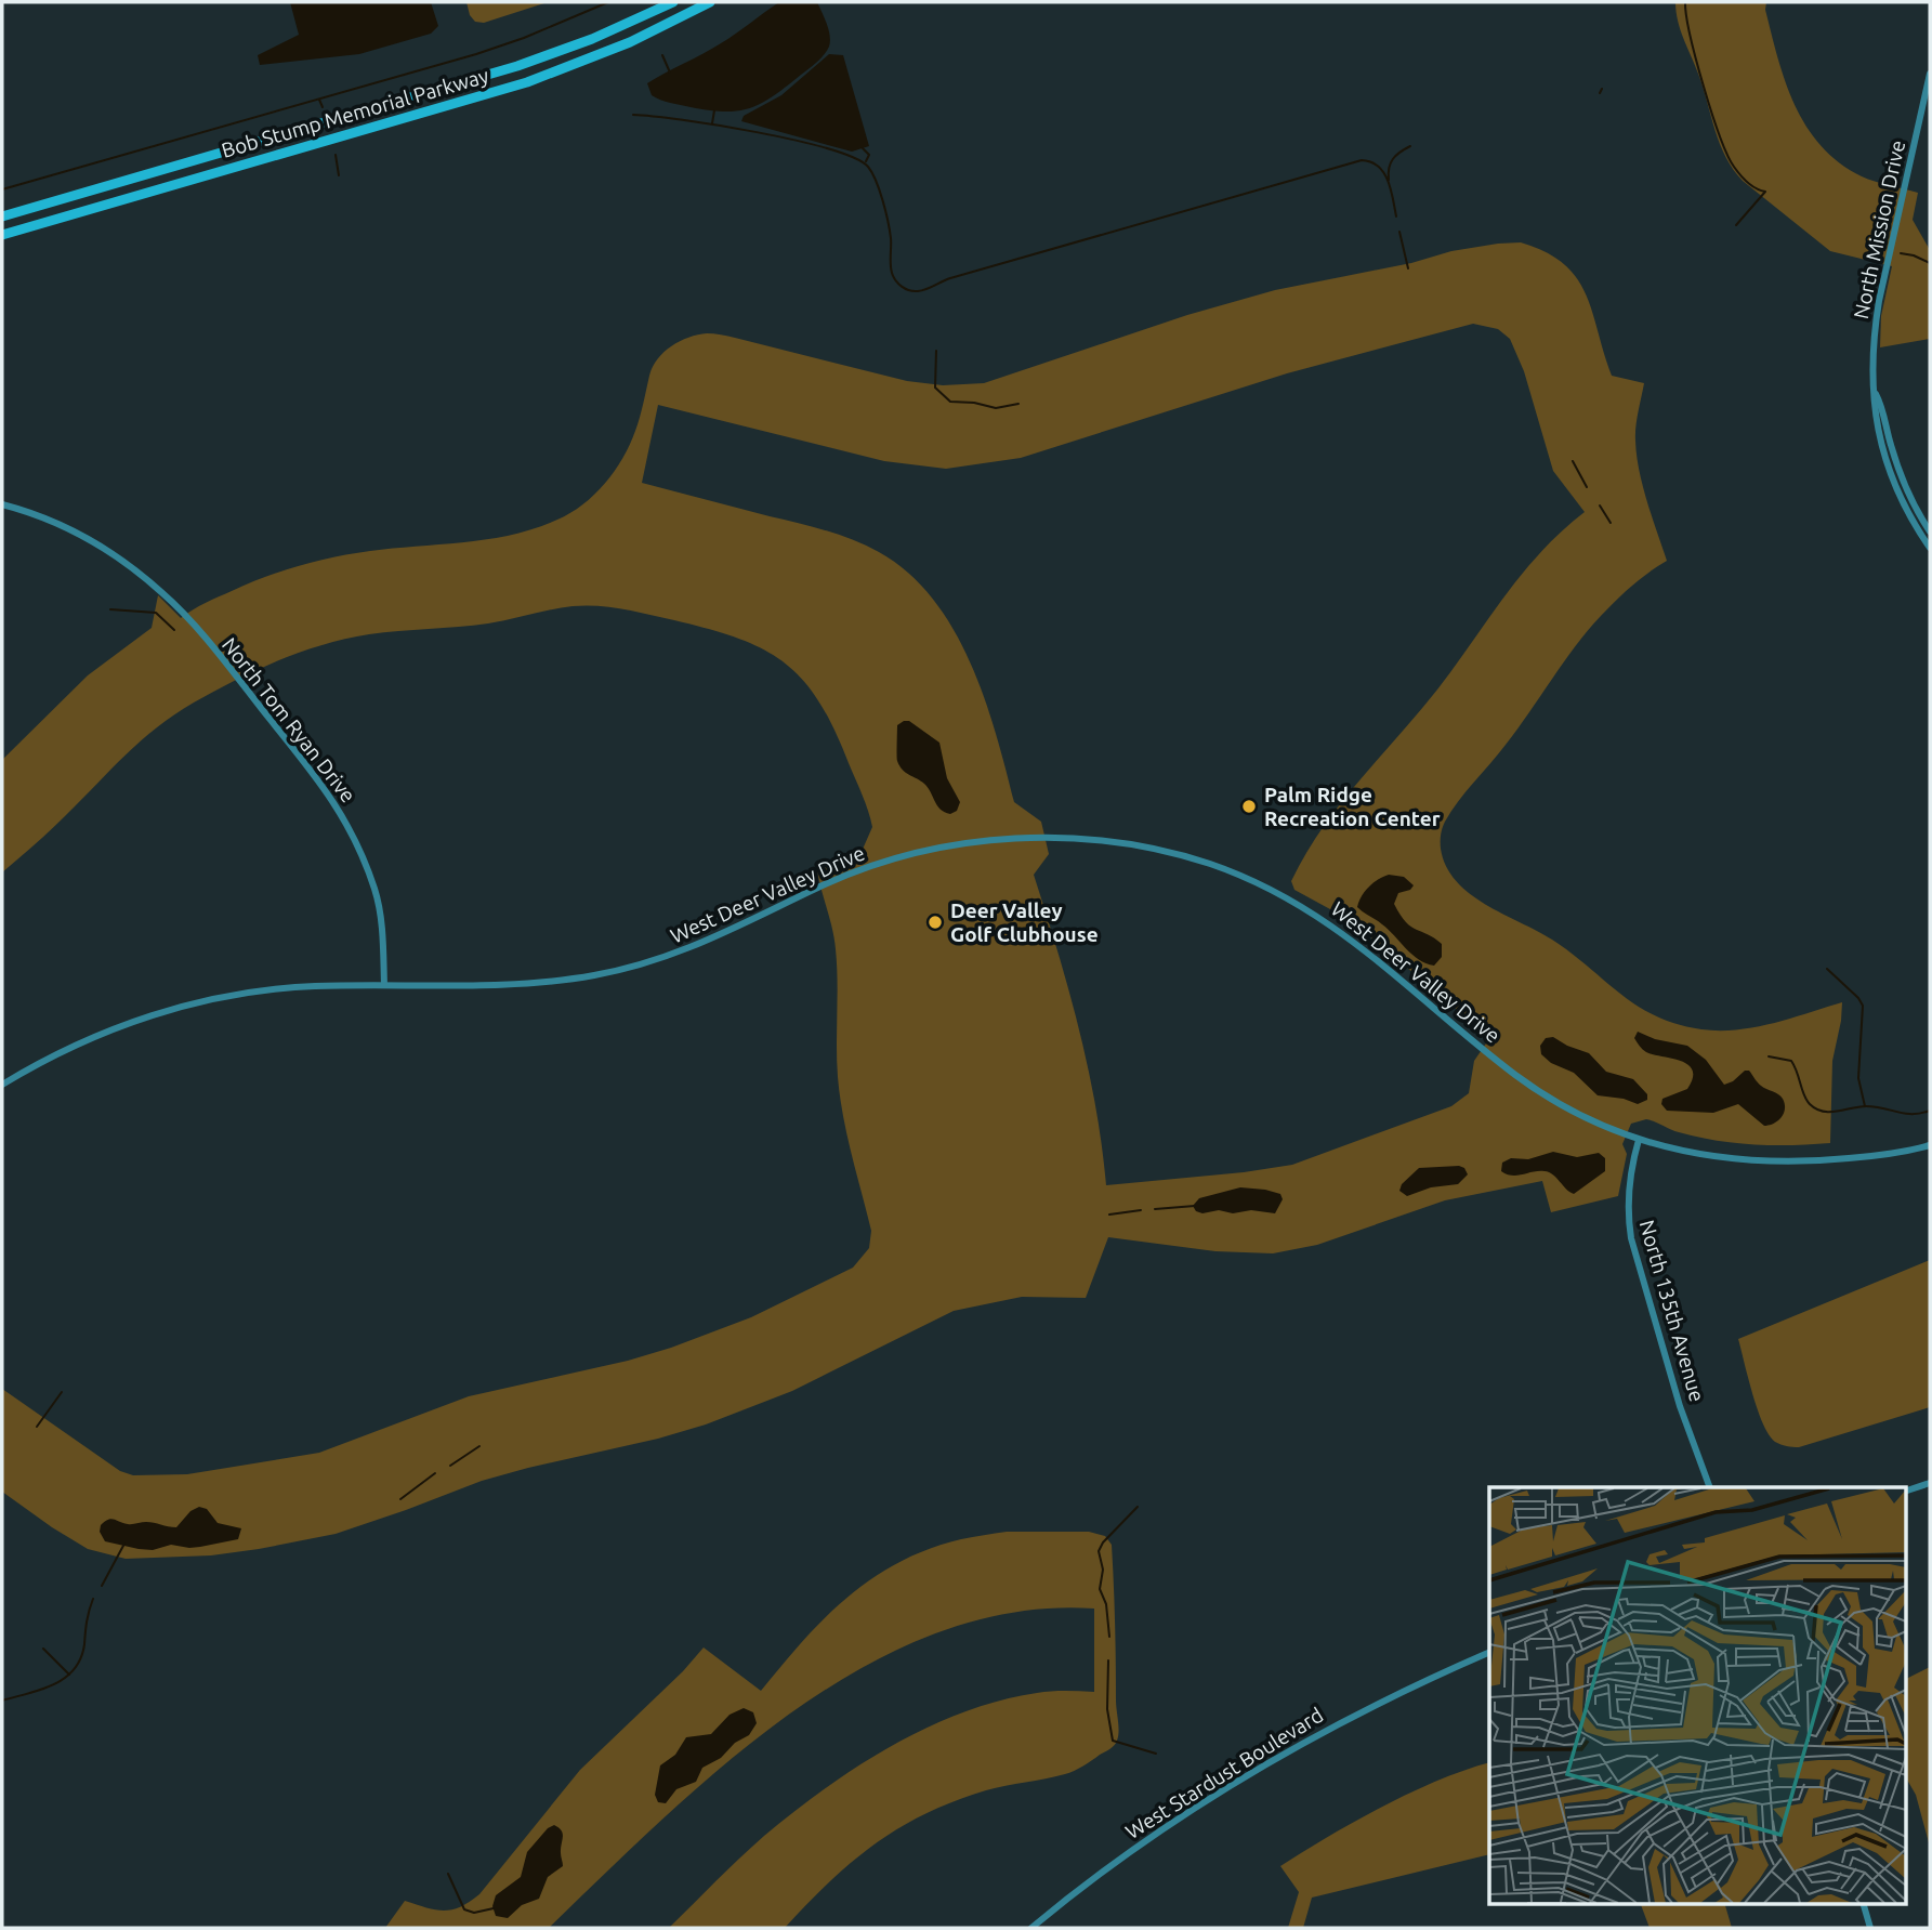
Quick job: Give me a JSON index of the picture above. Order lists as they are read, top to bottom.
{
  "streets": {
    "highway": ["Bob Stump Memorial Parkway"],
    "street": [
      "North Mission Drive",
      "North Tom Ryan Drive",
      "West Deer Valley Drive",
      "North 135th Avenue",
      "West Stardust Boulevard"
    ]
  },
  "crossings": [
    ["North Tom Ryan Drive", "West Deer Valley Drive"],
    ["West Deer Valley Drive", "North 135th Avenue"]
  ],
  "places": ["Palm Ridge Recreation Center", "Deer Valley Golf Clubhouse"]
}
